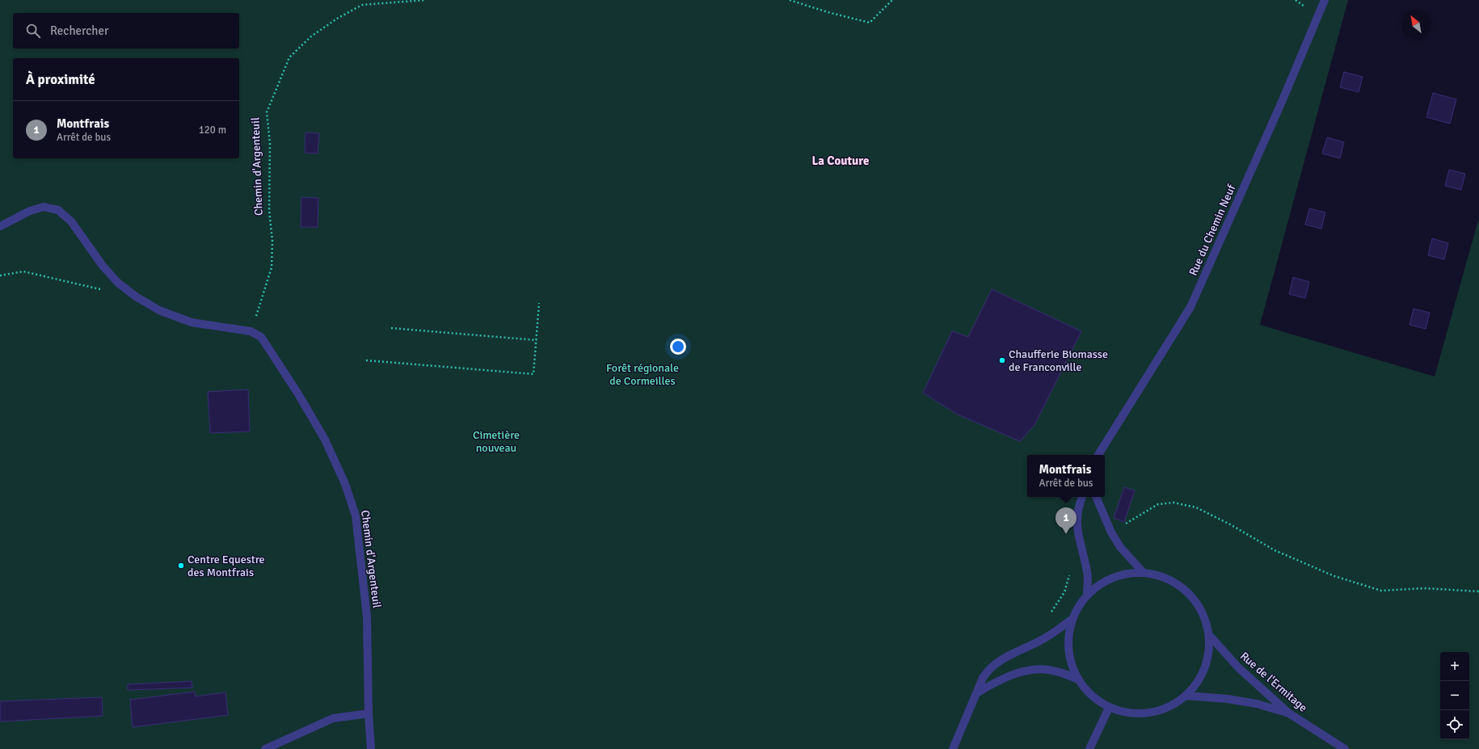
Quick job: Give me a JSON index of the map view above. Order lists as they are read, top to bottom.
{
  "streets": {
    "street": ["Chemin d'Argenteuil", "Rue du Chemin Neuf", "Rue de l'Ermitage"]
  },
  "districts": ["La Couture"],
  "parks": ["Forêt régionale de Cormeilles", "Cimetière nouveau"],
  "places": ["Chaufferie Biomasse de Franconville", "Centre Equestre des Montfrais"],
  "north": "top left",
  "page": {
    "search": "Rechercher",
    "heading": "À proximité",
    "list": [
      {
        "mark": "1",
        "name": "Montfrais",
        "note": "Arrêt de bus",
        "value": "120 m"
      }
    ],
    "popup": ["Montfrais", "Arrêt de bus"],
    "pins": "1",
    "map_buttons": ["+", "−"]
  }
}
